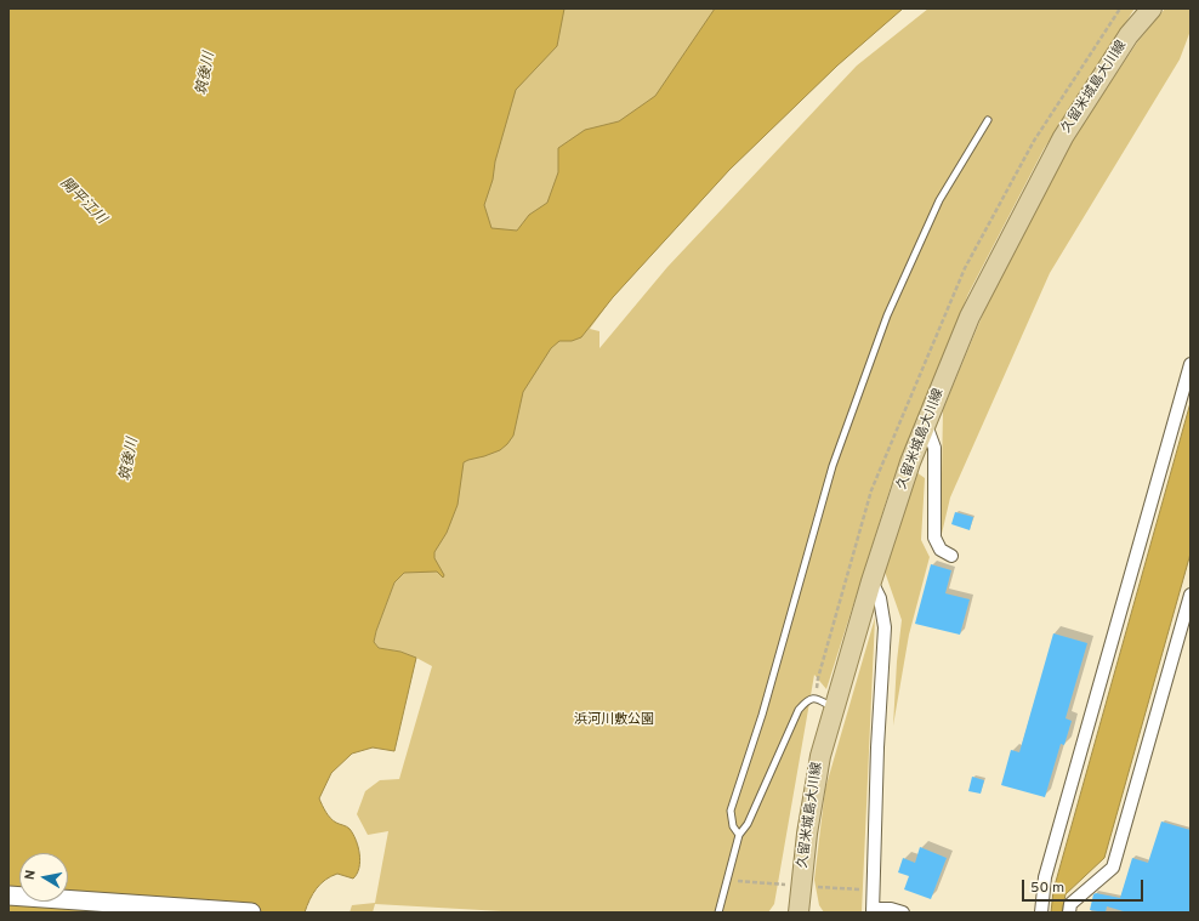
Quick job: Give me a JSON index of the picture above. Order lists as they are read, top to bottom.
{
  "streets": {
    "main road": ["久留米城島大川線"]
  },
  "water": ["筑後川", "開平江川"],
  "parks": ["浜河川敷公園"],
  "scale_bar": "50 m",
  "north": "left"
}
